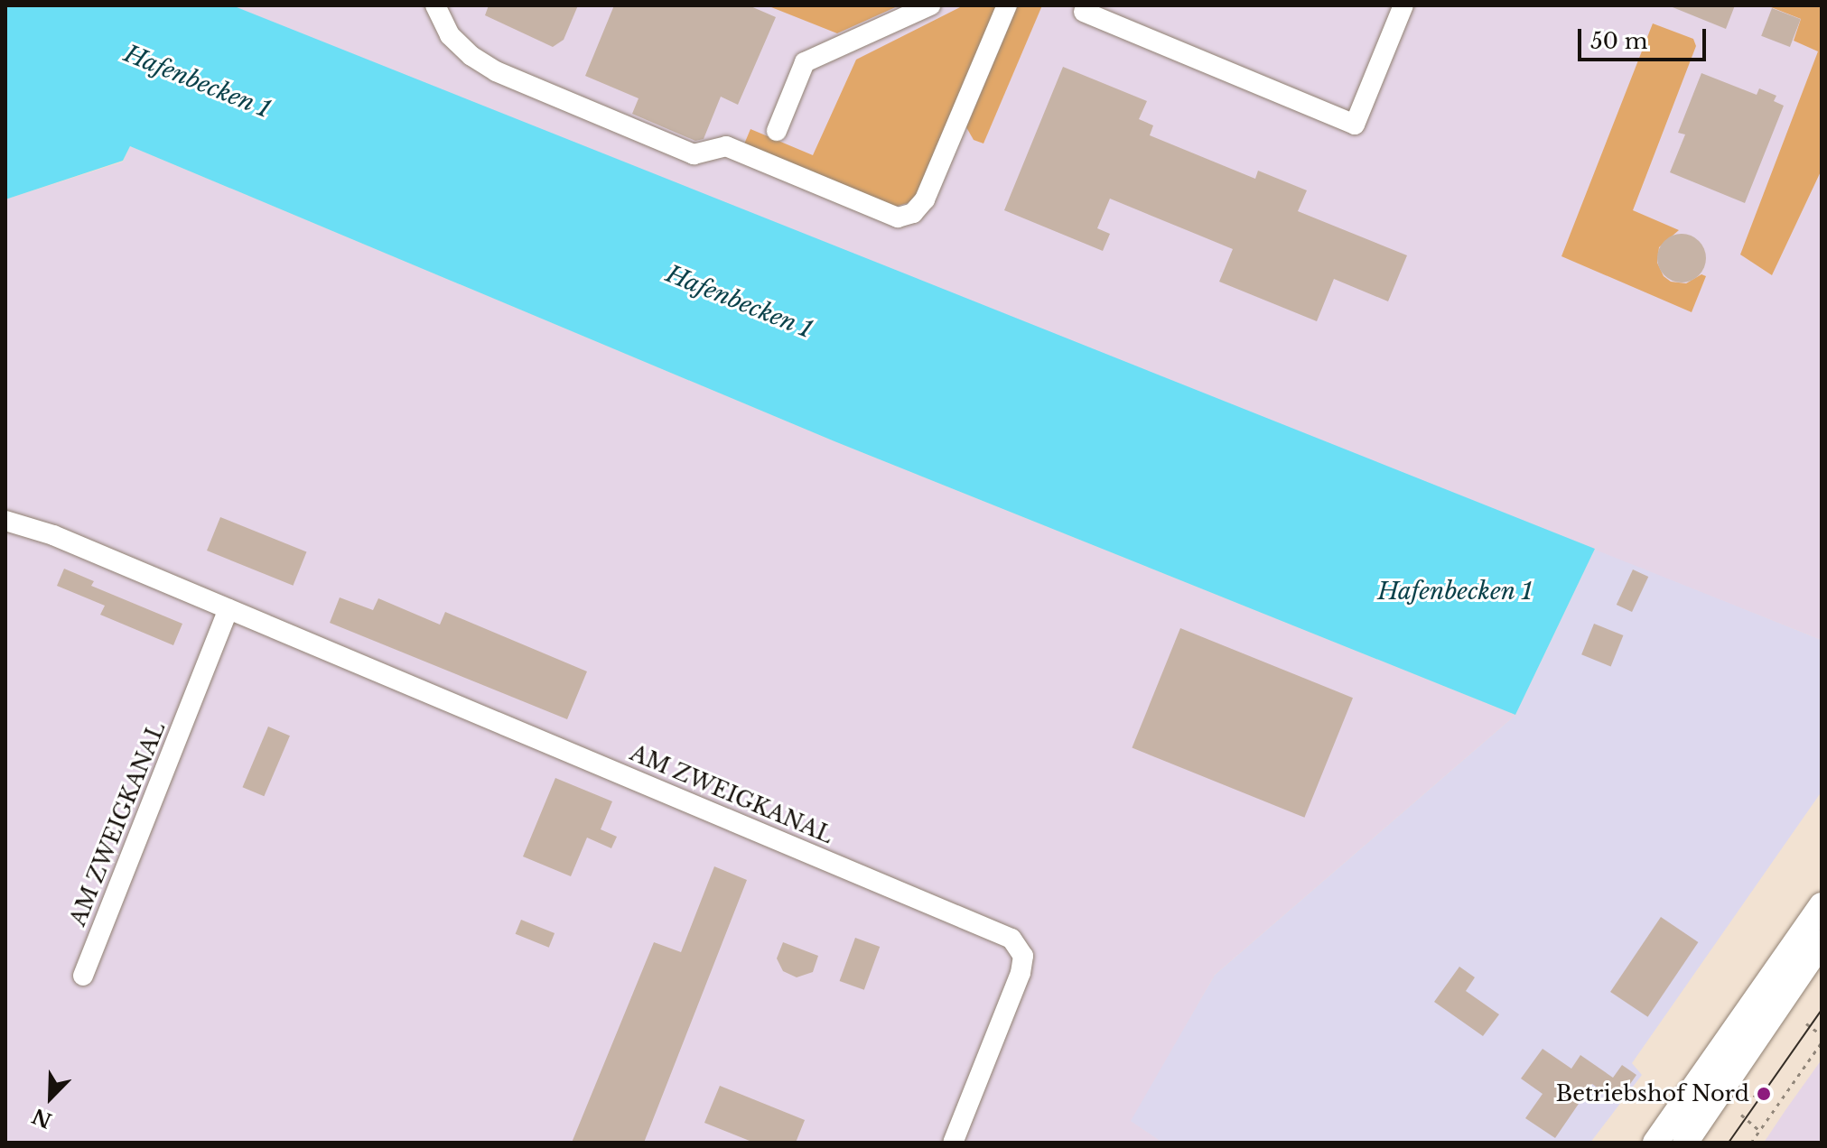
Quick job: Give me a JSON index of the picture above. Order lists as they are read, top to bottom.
{
  "streets": {
    "street": ["AM ZWEIGKANAL"]
  },
  "water": ["Hafenbecken 1"],
  "places": ["Betriebshof Nord"],
  "scale_bar": "50 m",
  "north": "bottom left"
}
